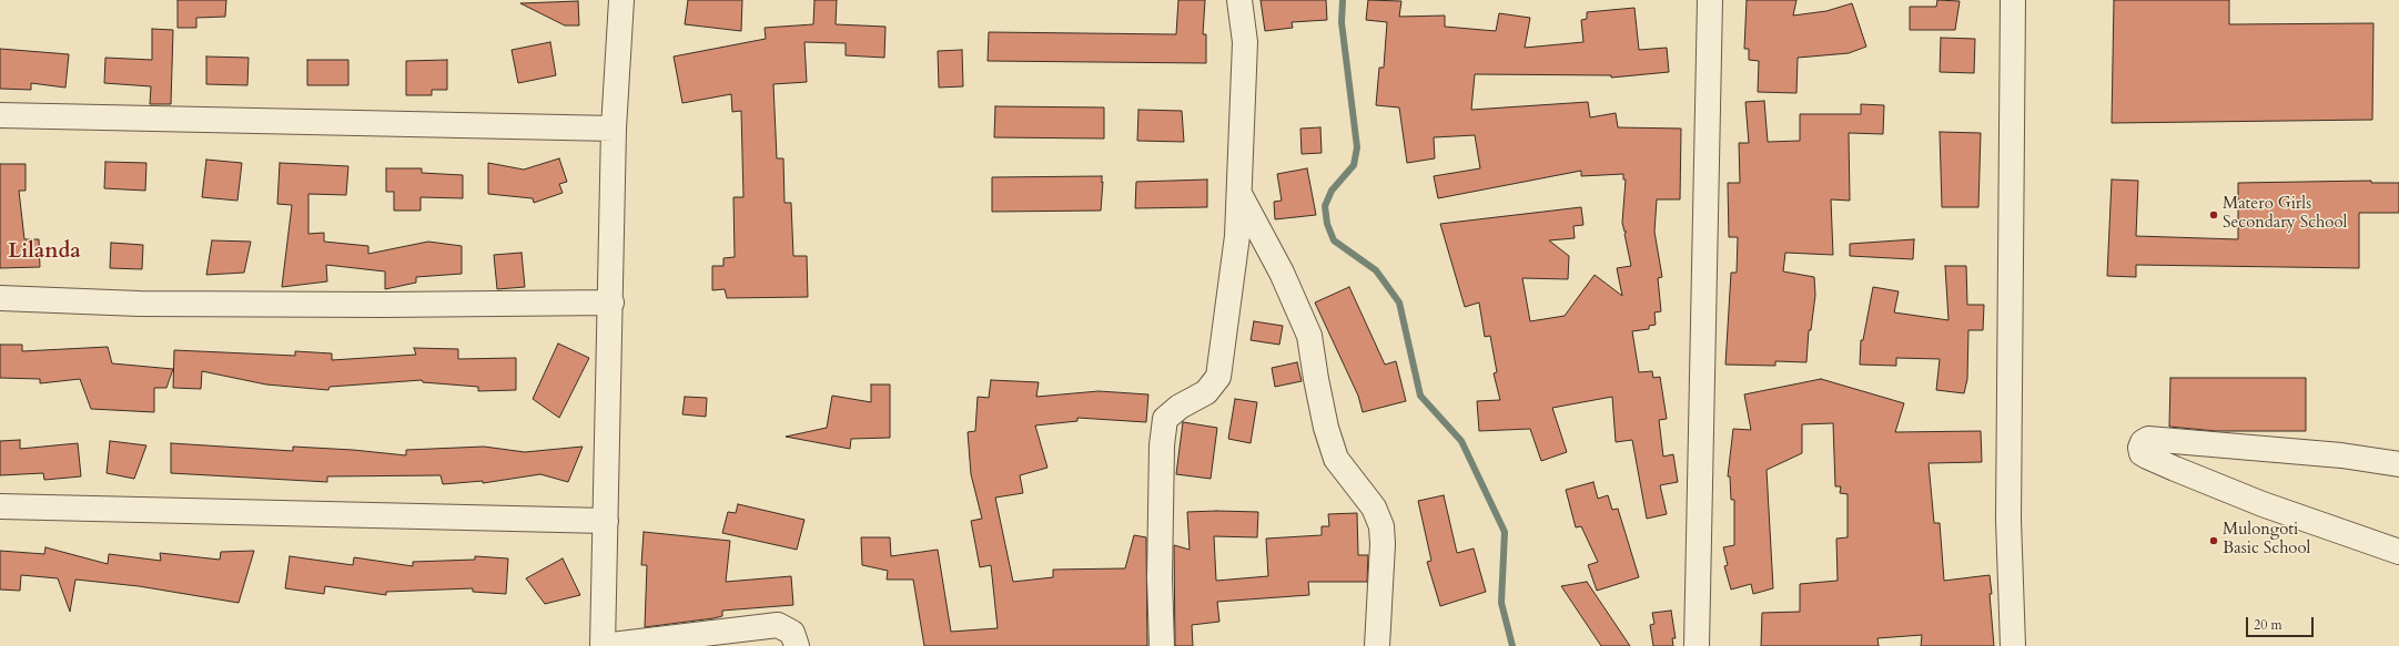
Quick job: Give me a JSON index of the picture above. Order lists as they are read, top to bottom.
{
  "districts": ["Lilanda"],
  "places": ["Matero Girls Secondary School", "Mulongoti Basic School"],
  "scale_bar": "20 m"
}
